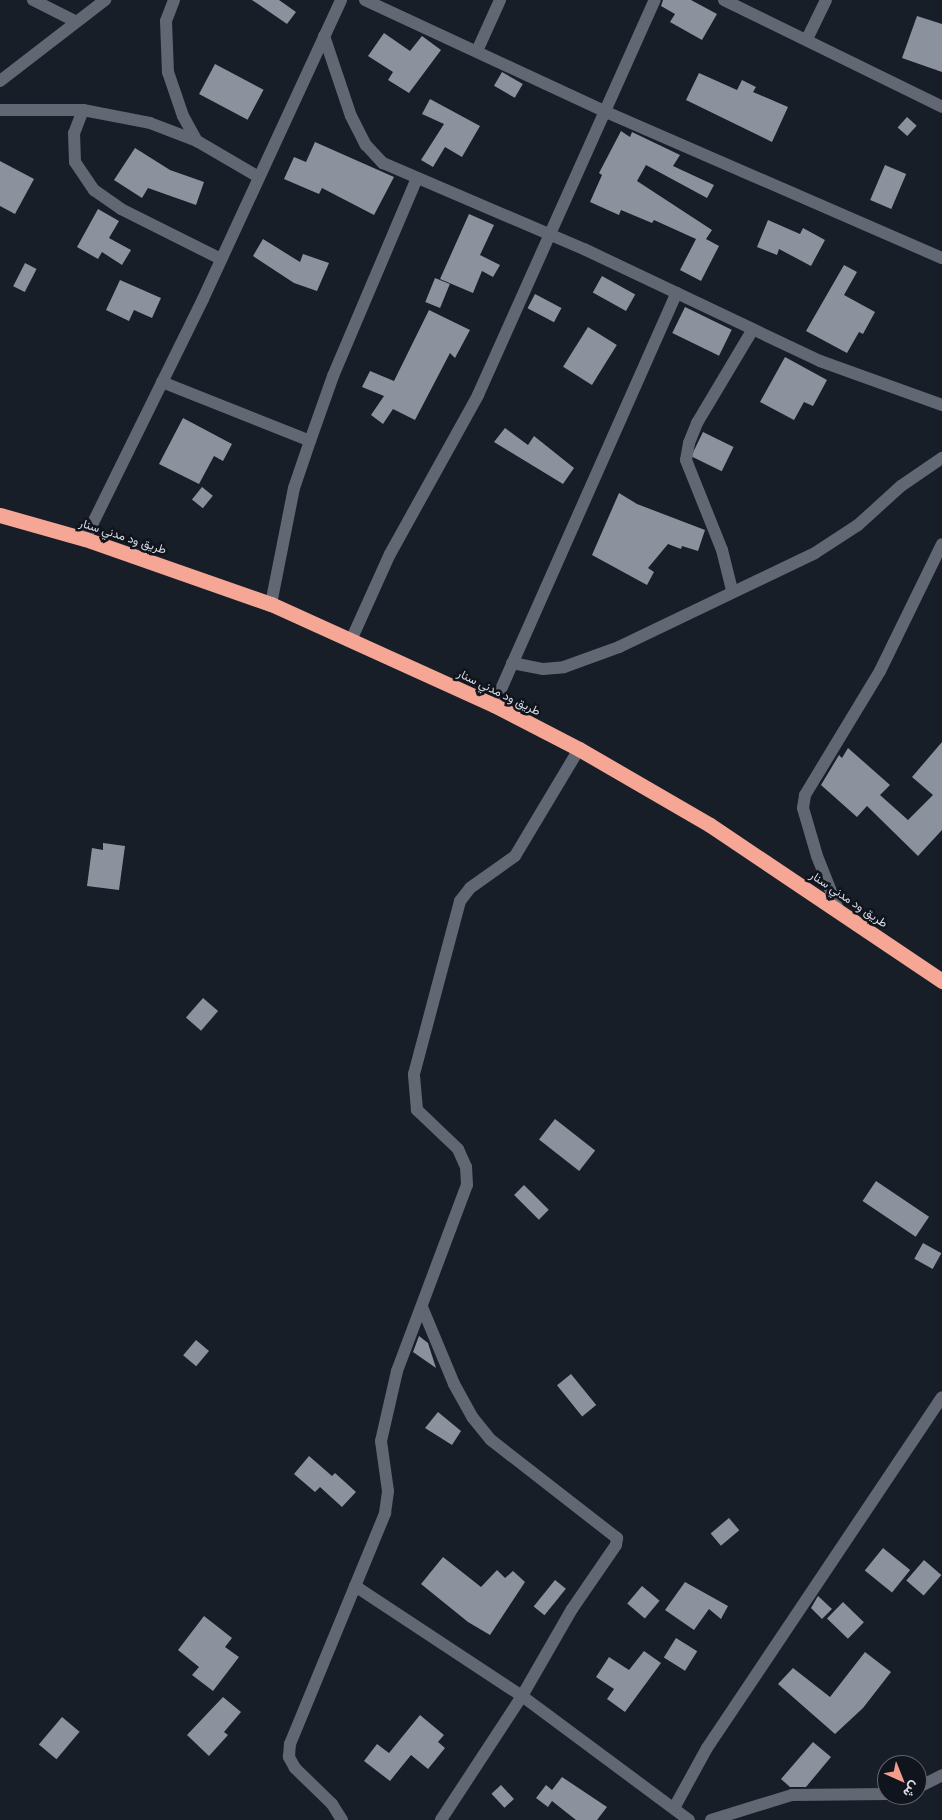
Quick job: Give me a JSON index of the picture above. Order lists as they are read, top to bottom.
{
  "streets": {
    "highway": ["طريق ود مدني سنار"]
  },
  "north": "bottom right"
}
